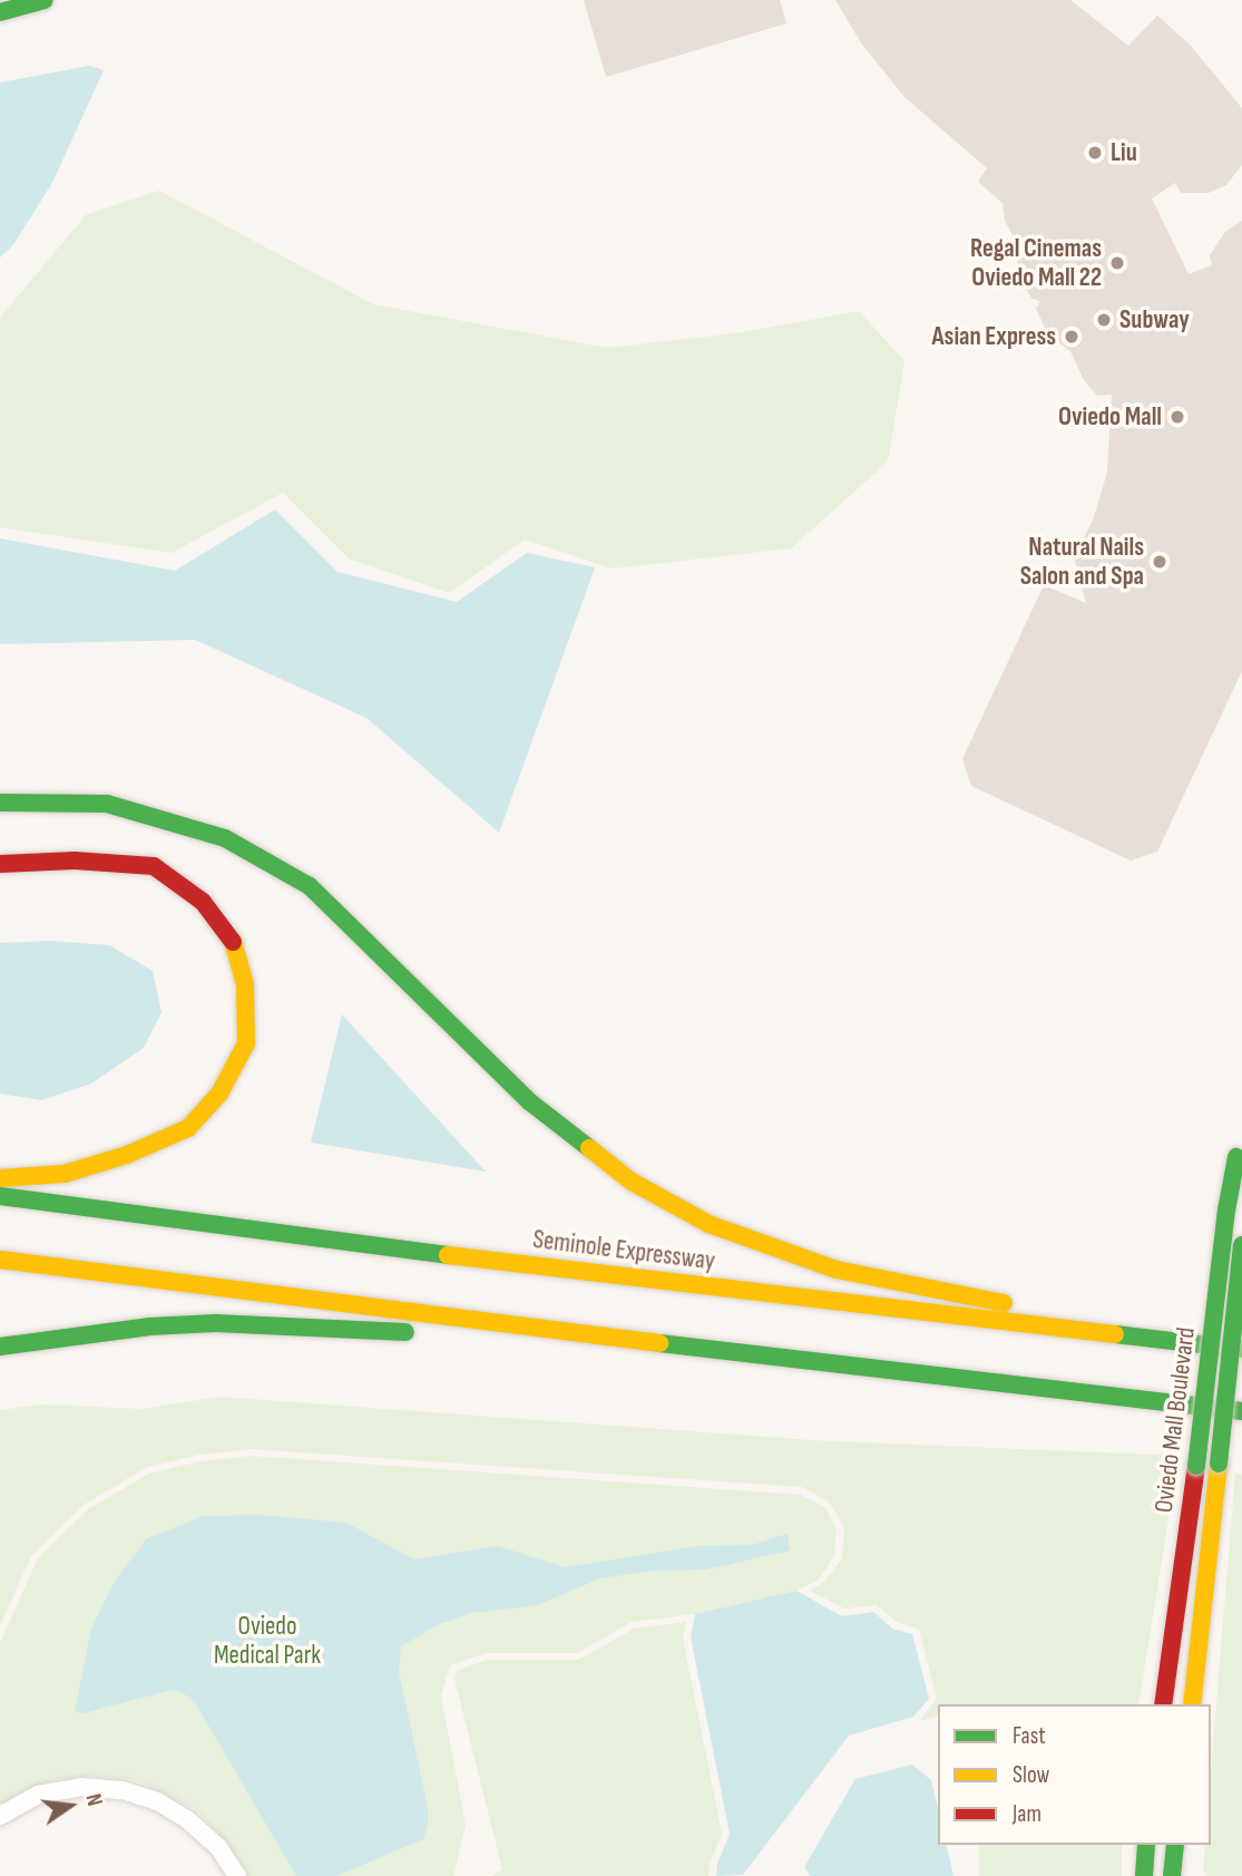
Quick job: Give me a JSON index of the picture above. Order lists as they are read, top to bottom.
{
  "streets": {
    "main road": ["Seminole Expressway", "Oviedo Mall Boulevard"]
  },
  "parks": ["Oviedo Medical Park"],
  "places": [
    "Liu",
    "Regal Cinemas Oviedo Mall 22",
    "Subway",
    "Asian Express",
    "Oviedo Mall",
    "Natural Nails Salon and Spa"
  ],
  "legend": ["Fast", "Slow", "Jam"],
  "north": "right"
}
